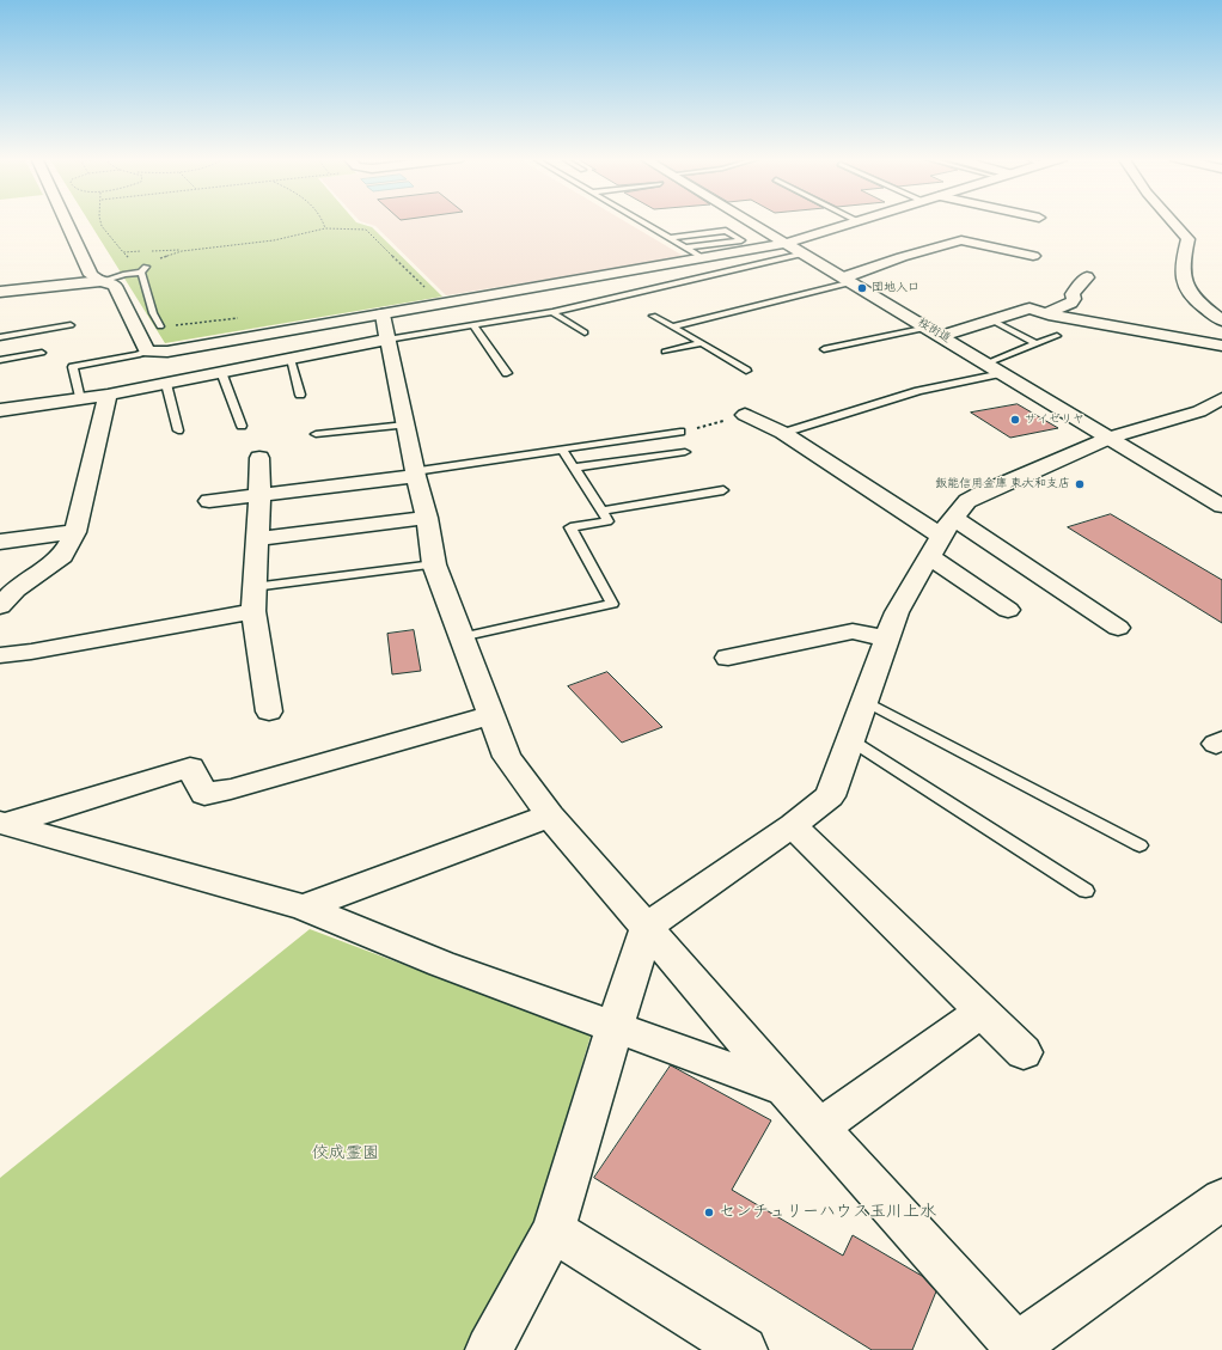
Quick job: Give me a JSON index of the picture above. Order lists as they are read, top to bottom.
{
  "streets": {
    "street": ["桜街道"]
  },
  "parks": ["佼成霊園"],
  "places": [
    "団地入口",
    "サイゼリヤ",
    "飯能信用金庫 東大和支店",
    "センチュリーハウス玉川上水"
  ]
}
